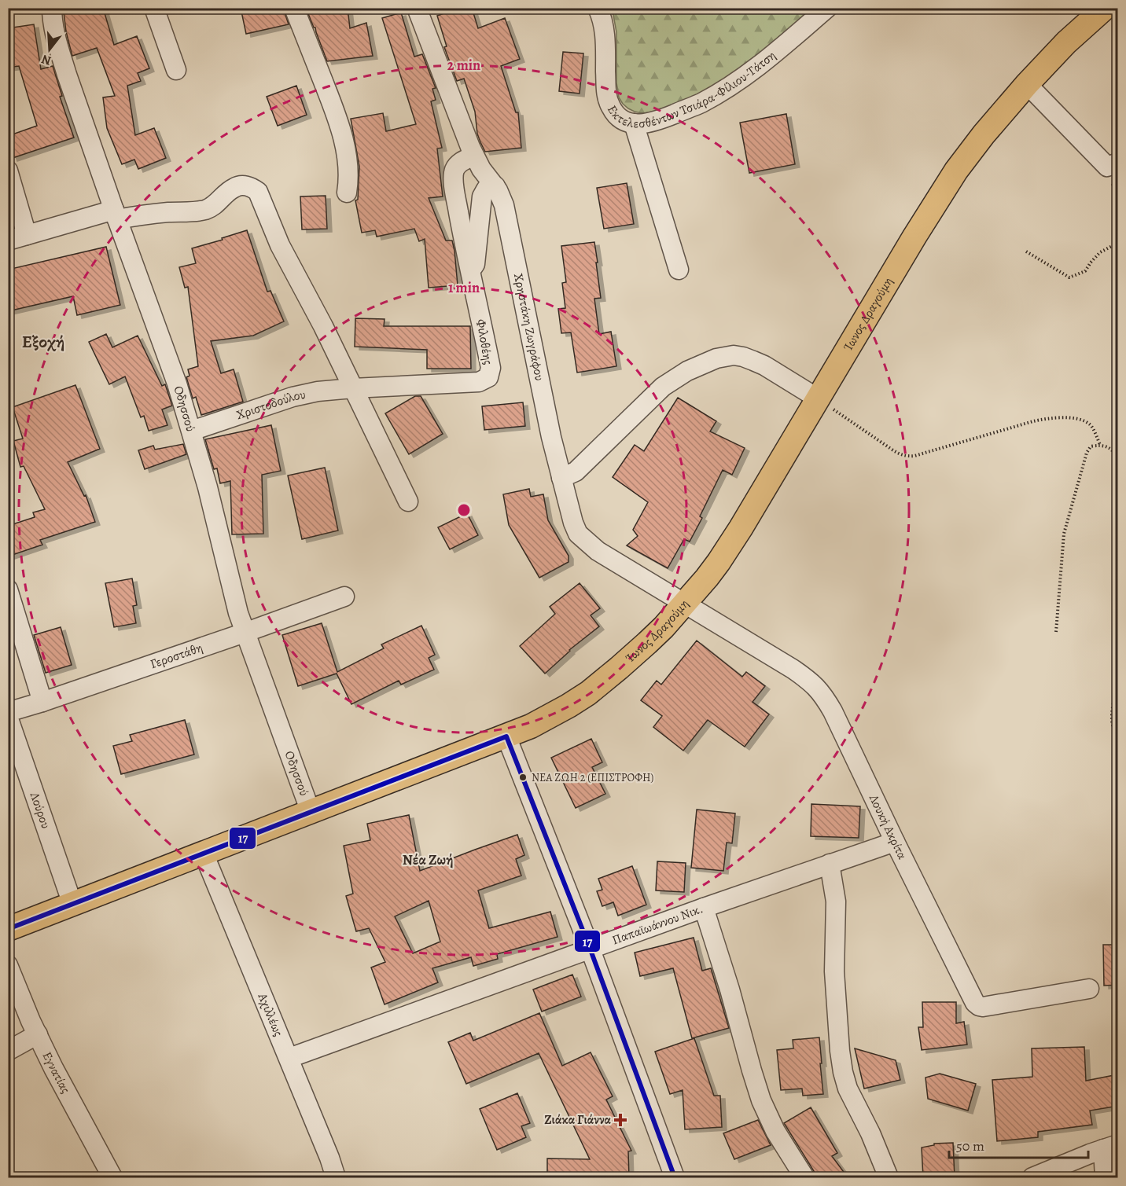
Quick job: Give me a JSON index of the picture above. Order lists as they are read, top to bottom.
{
  "streets": {
    "main road": ["Ίωνος Δραγούμη"],
    "street": [
      "Εκτελεσθέντων Τσιάρα-Φίλιου-Τάτση",
      "Χρηστάκη Ζωγράφου",
      "Φιλοθέης",
      "Χριστοδούλου",
      "Οδησσού",
      "Γεροστάθη",
      "Λούρου",
      "Λουκή Ακρίτα",
      "Παπαϊωάννου Νικ.",
      "Αχιλλέως",
      "Εγνατίας"
    ]
  },
  "crossings": [
    ["Ίωνος Δραγούμη", "Χρηστάκη Ζωγράφου"],
    ["Ίωνος Δραγούμη", "Οδησσού"],
    ["Ίωνος Δραγούμη", "Λούρου"],
    ["Ίωνος Δραγούμη", "Λουκή Ακρίτα"],
    ["Ίωνος Δραγούμη", "Αχιλλέως"],
    ["Χρηστάκη Ζωγράφου", "Φιλοθέης"],
    ["Χρηστάκη Ζωγράφου", "Λουκή Ακρίτα"],
    ["Φιλοθέης", "Χριστοδούλου"],
    ["Χριστοδούλου", "Οδησσού"],
    ["Οδησσού", "Γεροστάθη"],
    ["Λουκή Ακρίτα", "Παπαϊωάννου Νικ."],
    ["Παπαϊωάννου Νικ.", "Αχιλλέως"]
  ],
  "districts": ["Εξοχή", "Νέα Ζωή"],
  "places": {
    "other": ["ΝΕΑ ΖΩΗ 2 (ΕΠΙΣΤΡΟΦΗ)"],
    "health": ["Ζιάκα Γιάννα"]
  },
  "lines": ["transit line 17"],
  "scale_bar": "50 m",
  "north": "bottom",
  "rings": ["2 min", "1 min"]
}
